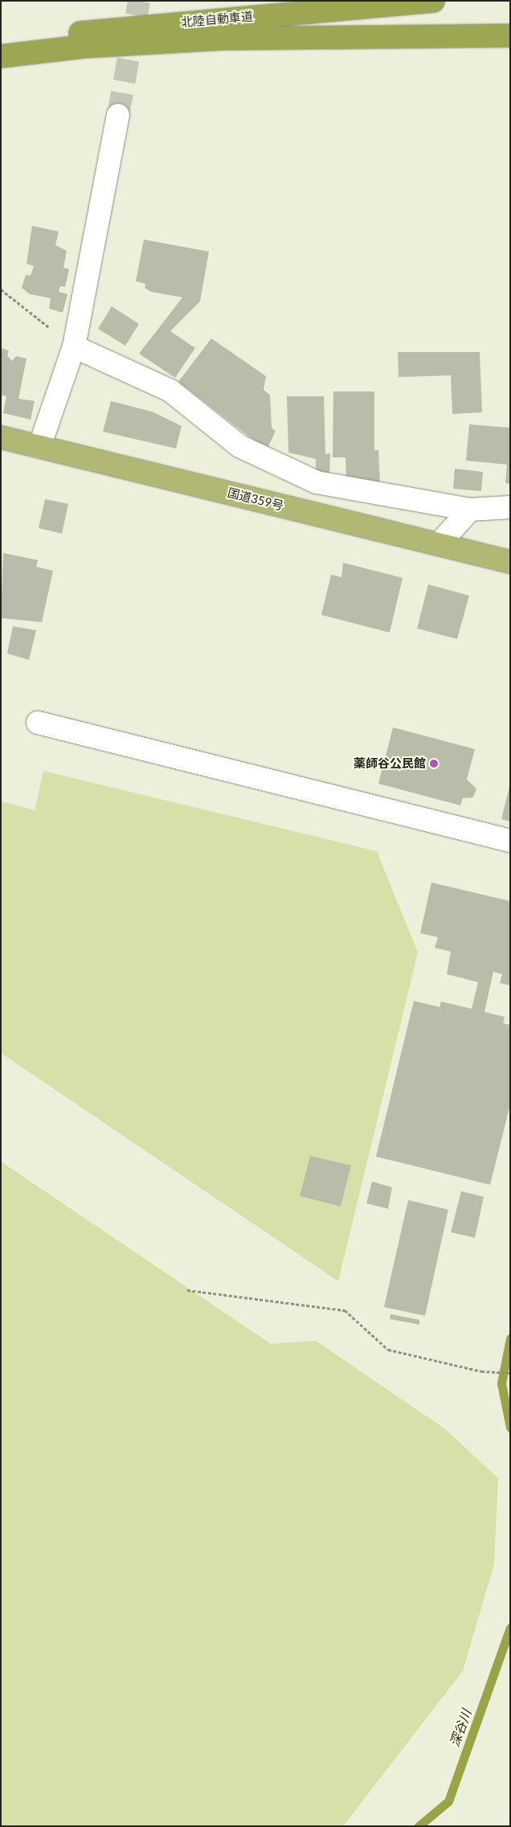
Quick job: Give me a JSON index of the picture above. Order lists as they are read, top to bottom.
{
  "streets": {
    "highway": ["北陸自動車道", "国道359号"]
  },
  "water": ["深谷川"],
  "places": ["薬師谷公民館"]
}
